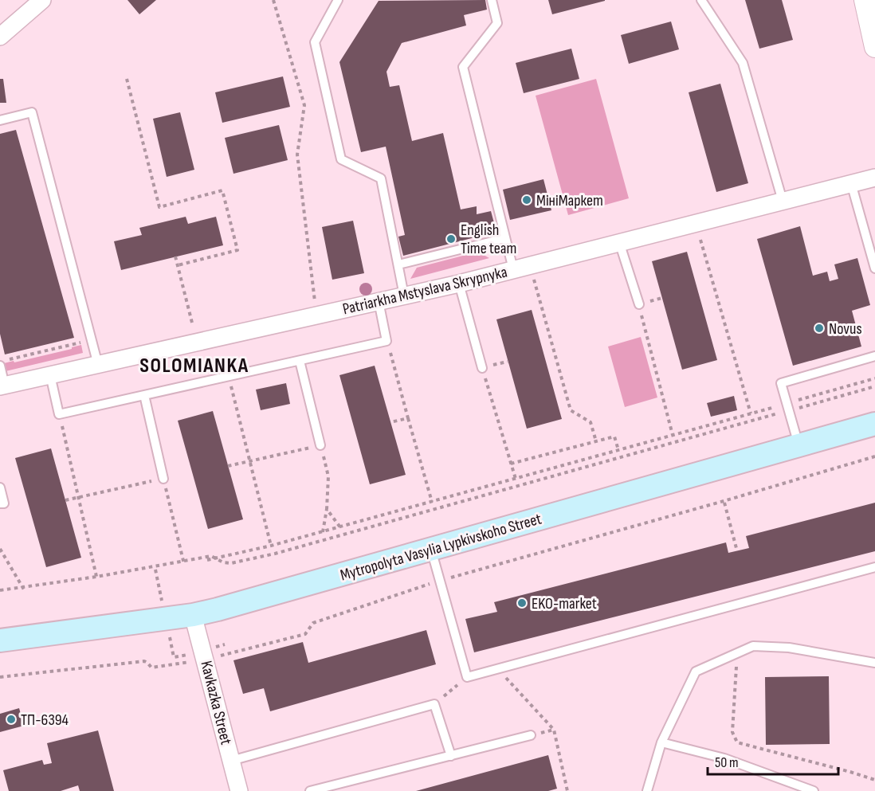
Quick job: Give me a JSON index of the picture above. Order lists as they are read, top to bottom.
{
  "streets": {
    "main road": ["Mytropolyta Vasylia Lypkivskoho Street"],
    "street": ["Patriarkha Mstyslava Skrypnyka", "Kavkazka Street"]
  },
  "crossings": [
    ["Mytropolyta Vasylia Lypkivskoho Street", "Kavkazka Street"]
  ],
  "districts": ["SOLOMIANKA"],
  "places": [
    "МініМаркет",
    "English Time team",
    "Novus",
    "EKO-market",
    "ТП-6394"
  ],
  "scale_bar": "50 m"
}
